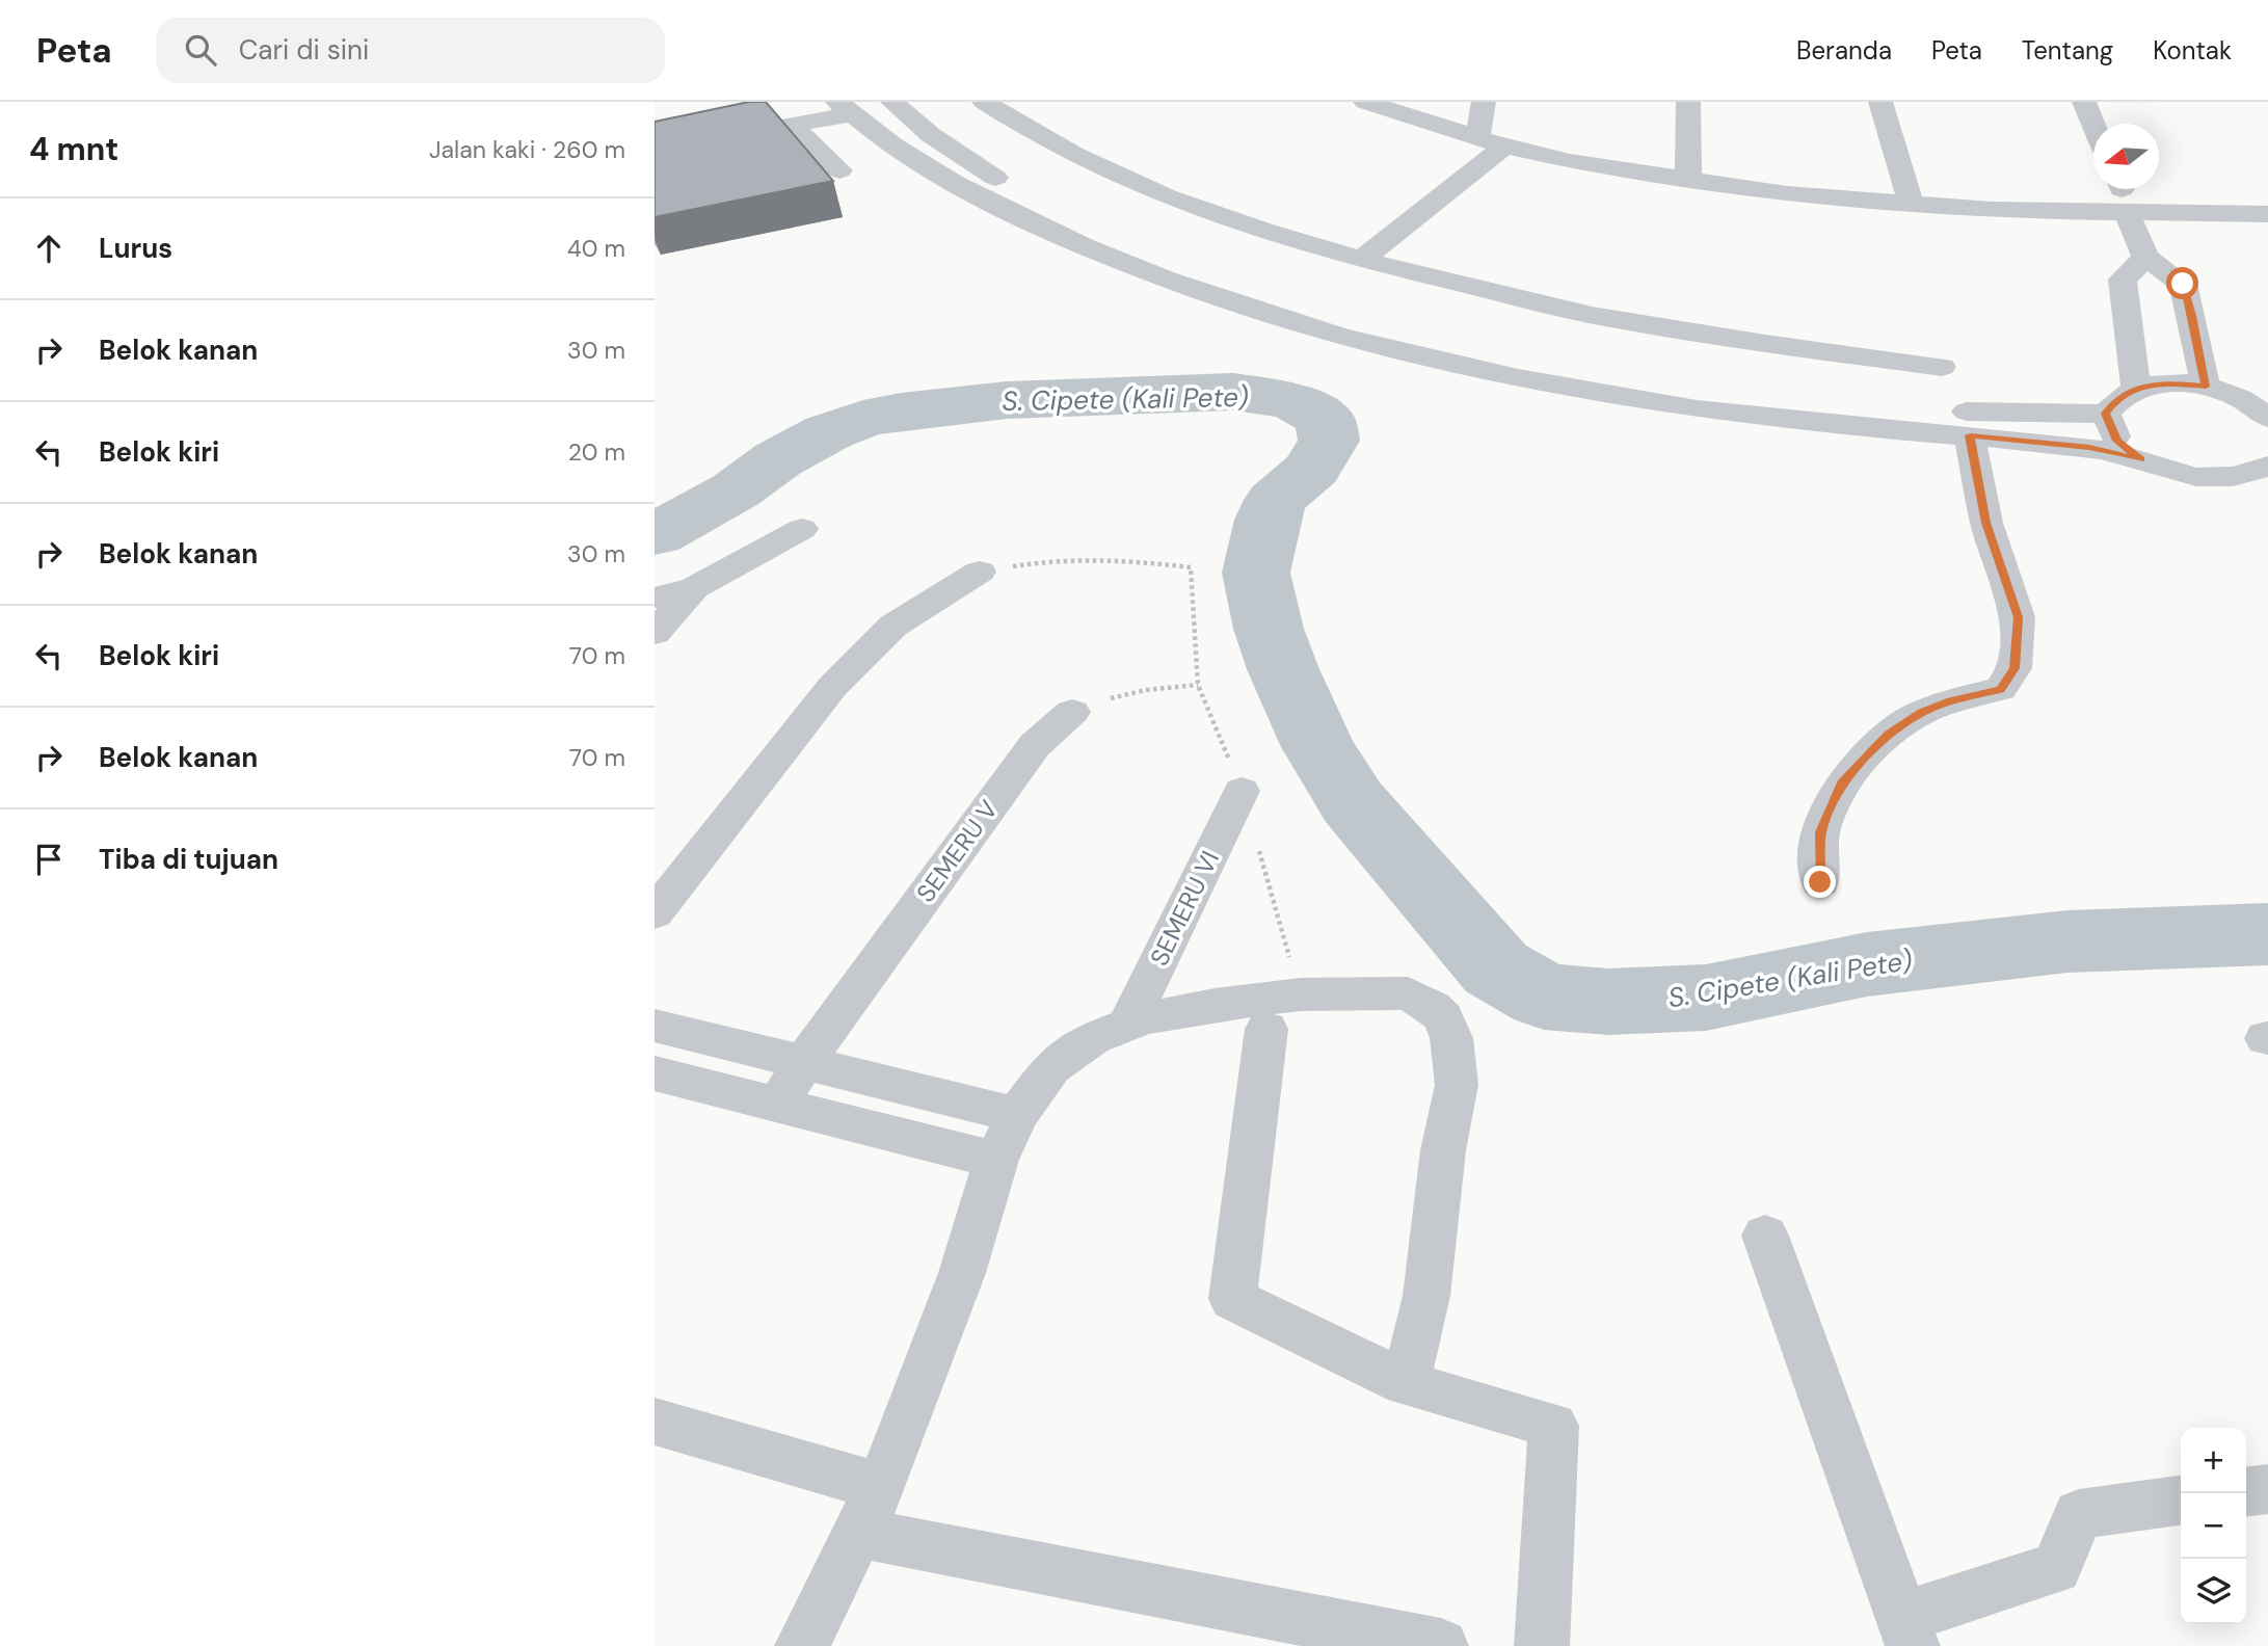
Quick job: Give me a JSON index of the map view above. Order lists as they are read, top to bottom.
{
  "streets": {
    "street": ["SEMERU V", "SEMERU VI"]
  },
  "water": ["S. Cipete (Kali Pete)"],
  "north": "left",
  "page": {
    "header": "Peta",
    "search": "Cari di sini",
    "nav": [
      "Beranda",
      "Peta",
      "Tentang",
      "Kontak"
    ],
    "heading": ["4 mnt", "Jalan kaki · 260 m"],
    "list": [
      ["Lurus", "40 m"],
      ["Belok kanan", "30 m"],
      ["Belok kiri", "20 m"],
      ["Belok kanan", "30 m"],
      ["Belok kiri", "70 m"],
      ["Belok kanan", "70 m"],
      "Tiba di tujuan"
    ],
    "map_buttons": ["+", "−"]
  }
}
